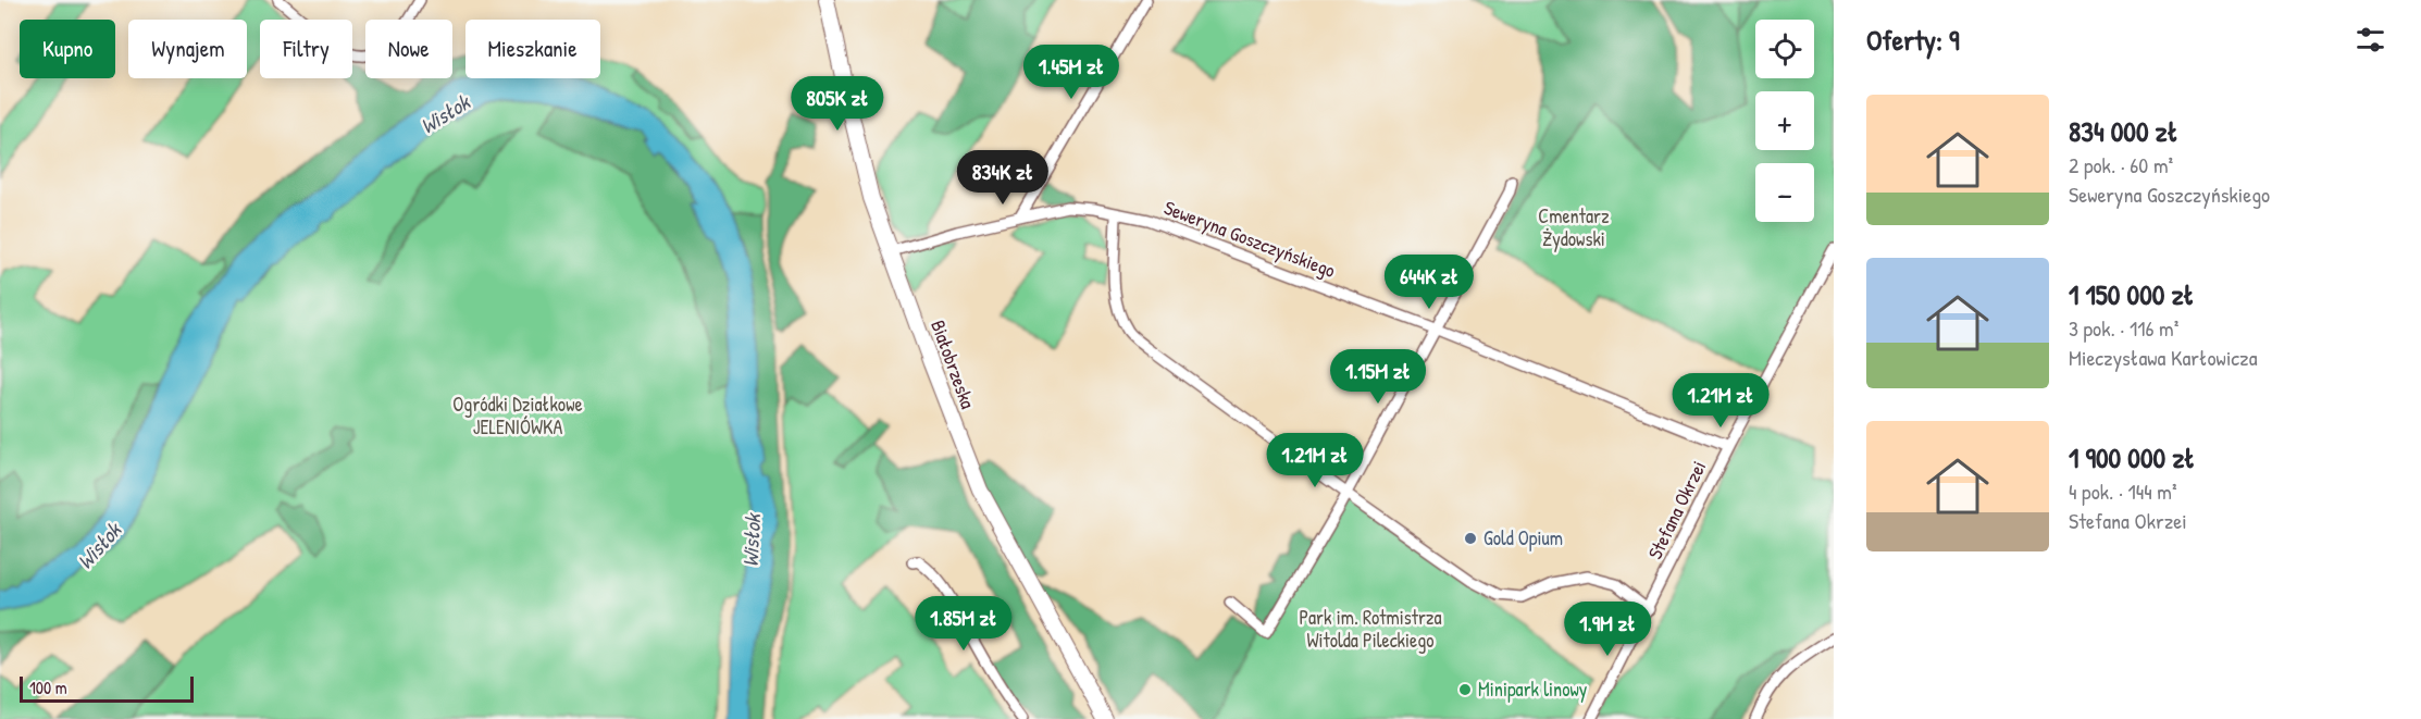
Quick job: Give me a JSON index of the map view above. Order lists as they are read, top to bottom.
{
  "streets": {
    "street": ["Seweryna Goszczyńskiego", "Białobrzeska", "Stefana Okrzei"]
  },
  "crossings": [
    ["Seweryna Goszczyńskiego", "Białobrzeska"],
    ["Seweryna Goszczyńskiego", "Stefana Okrzei"]
  ],
  "water": ["Wisłok"],
  "parks": ["Cmentarz Żydowski", "Ogródki Działkowe JELENIÓWKA", "Park im. Rotmistrza Witolda Pileckiego"],
  "places": ["Gold Opium", "Minipark linowy"],
  "scale_bar": "100 m",
  "page": {
    "heading": "Oferty: 9",
    "map_buttons": ["+", "−"],
    "chip": [
      "Kupno",
      "Wynajem",
      "Filtry",
      "Nowe",
      "Mieszkanie"
    ],
    "price": [
      "1.45M zł",
      "805K zł",
      "834K zł",
      "644K zł",
      "1.15M zł",
      "1.21M zł",
      "1.21M zł",
      "1.85M zł",
      "1.9M zł"
    ],
    "list": [
      {
        "name": "834 000 zł",
        "note": "2 pok. · 60 m² · Seweryna Goszczyńskiego"
      },
      {
        "name": "1 150 000 zł",
        "note": "3 pok. · 116 m² · Mieczysława Karłowicza"
      },
      {
        "name": "1 900 000 zł",
        "note": "4 pok. · 144 m² · Stefana Okrzei"
      }
    ],
    "scale": "100 m"
  }
}
